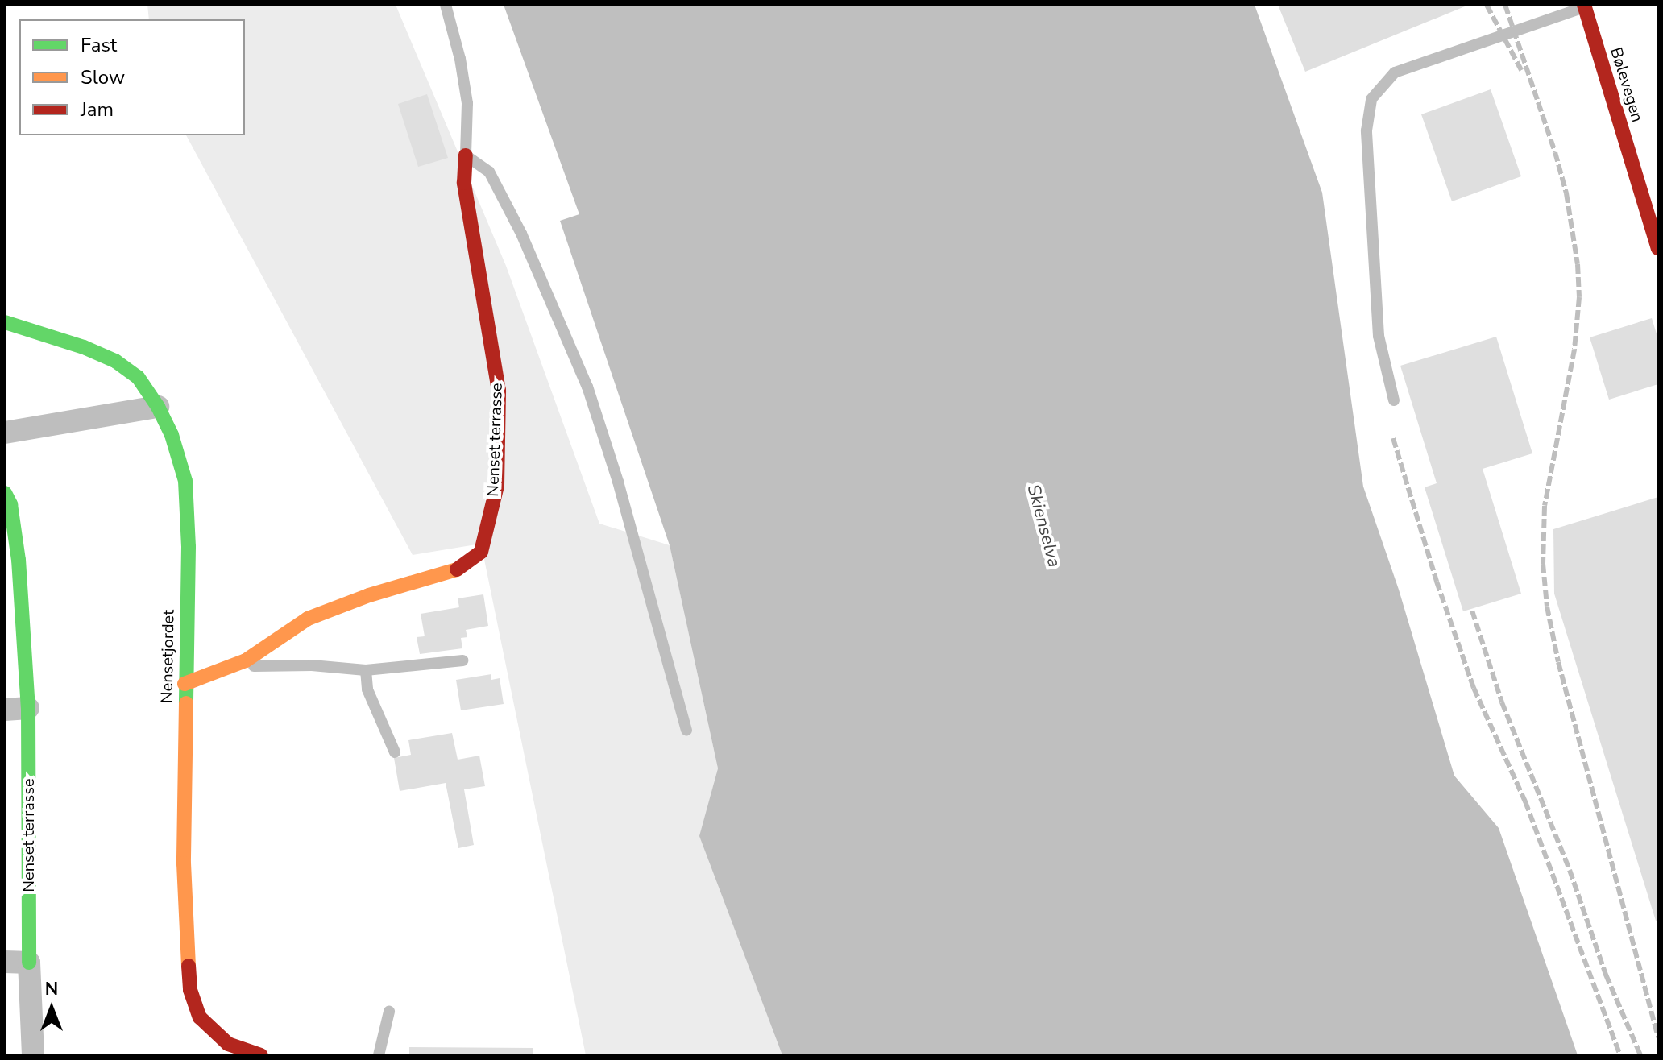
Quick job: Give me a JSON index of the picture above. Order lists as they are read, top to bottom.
{
  "streets": {
    "street": ["Bølevegen", "Nenset terrasse", "Nensetjordet"]
  },
  "crossings": [
    ["Nenset terrasse", "Nensetjordet"]
  ],
  "water": ["Skienselva"],
  "legend": ["Fast", "Slow", "Jam"],
  "north": "top"
}
